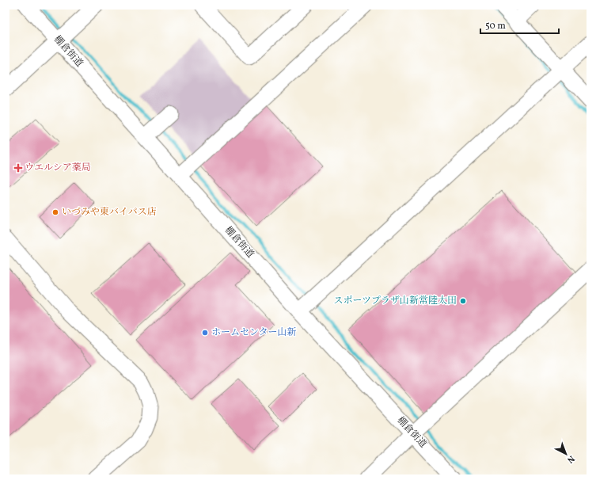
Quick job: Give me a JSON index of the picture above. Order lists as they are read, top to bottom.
{
  "streets": {
    "street": ["棚倉街道"]
  },
  "places": {
    "health": ["ウエルシア薬局"],
    "other": ["いづみや東バイパス店", "スポーツプラザ山新常陸太田", "ホームセンター山新"]
  },
  "scale_bar": "50 m",
  "north": "bottom right"
}
